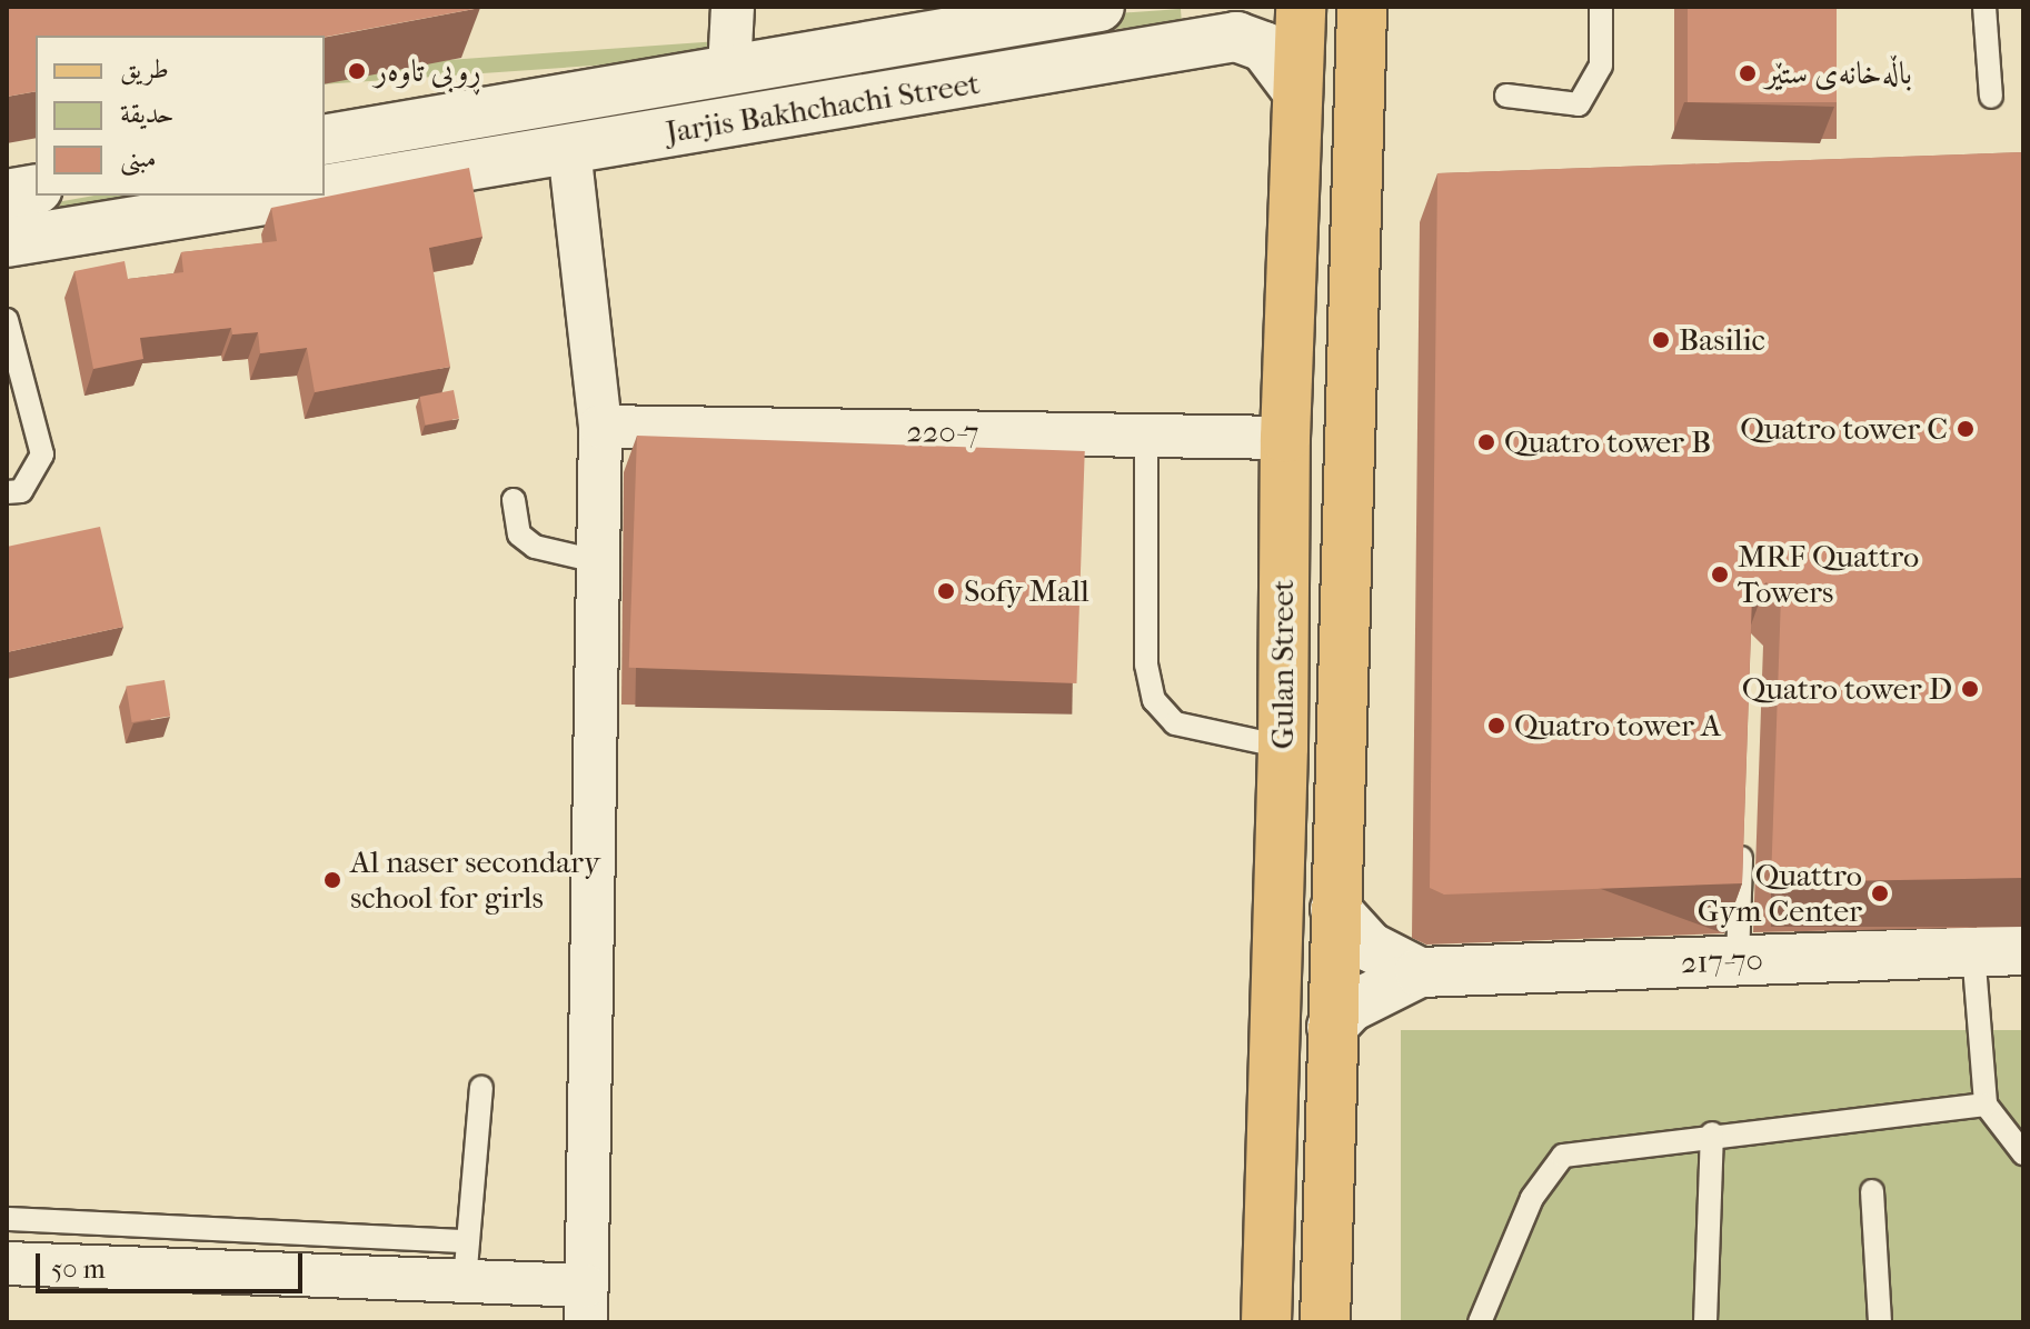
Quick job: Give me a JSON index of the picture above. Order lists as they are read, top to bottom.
{
  "streets": {
    "main road": ["Gulan Street"],
    "street": ["Jarjis Bakhchachi Street", "220-7", "217-70"]
  },
  "crossings": [
    ["Jarjis Bakhchachi Street", "Gulan Street"],
    ["220-7", "Gulan Street"],
    ["Gulan Street", "217-70"]
  ],
  "places": [
    "ڕوبی تاوەر",
    "باڵەخانەی ستێر",
    "Basilic",
    "Quatro tower C",
    "Quatro tower B",
    "MRF Quattro Towers",
    "Sofy Mall",
    "Quatro tower D",
    "Quatro tower A",
    "Al naser secondary school for girls",
    "Quattro Gym Center"
  ],
  "legend": ["طريق", "حديقة", "مبنى"],
  "scale_bar": "50 m"
}
